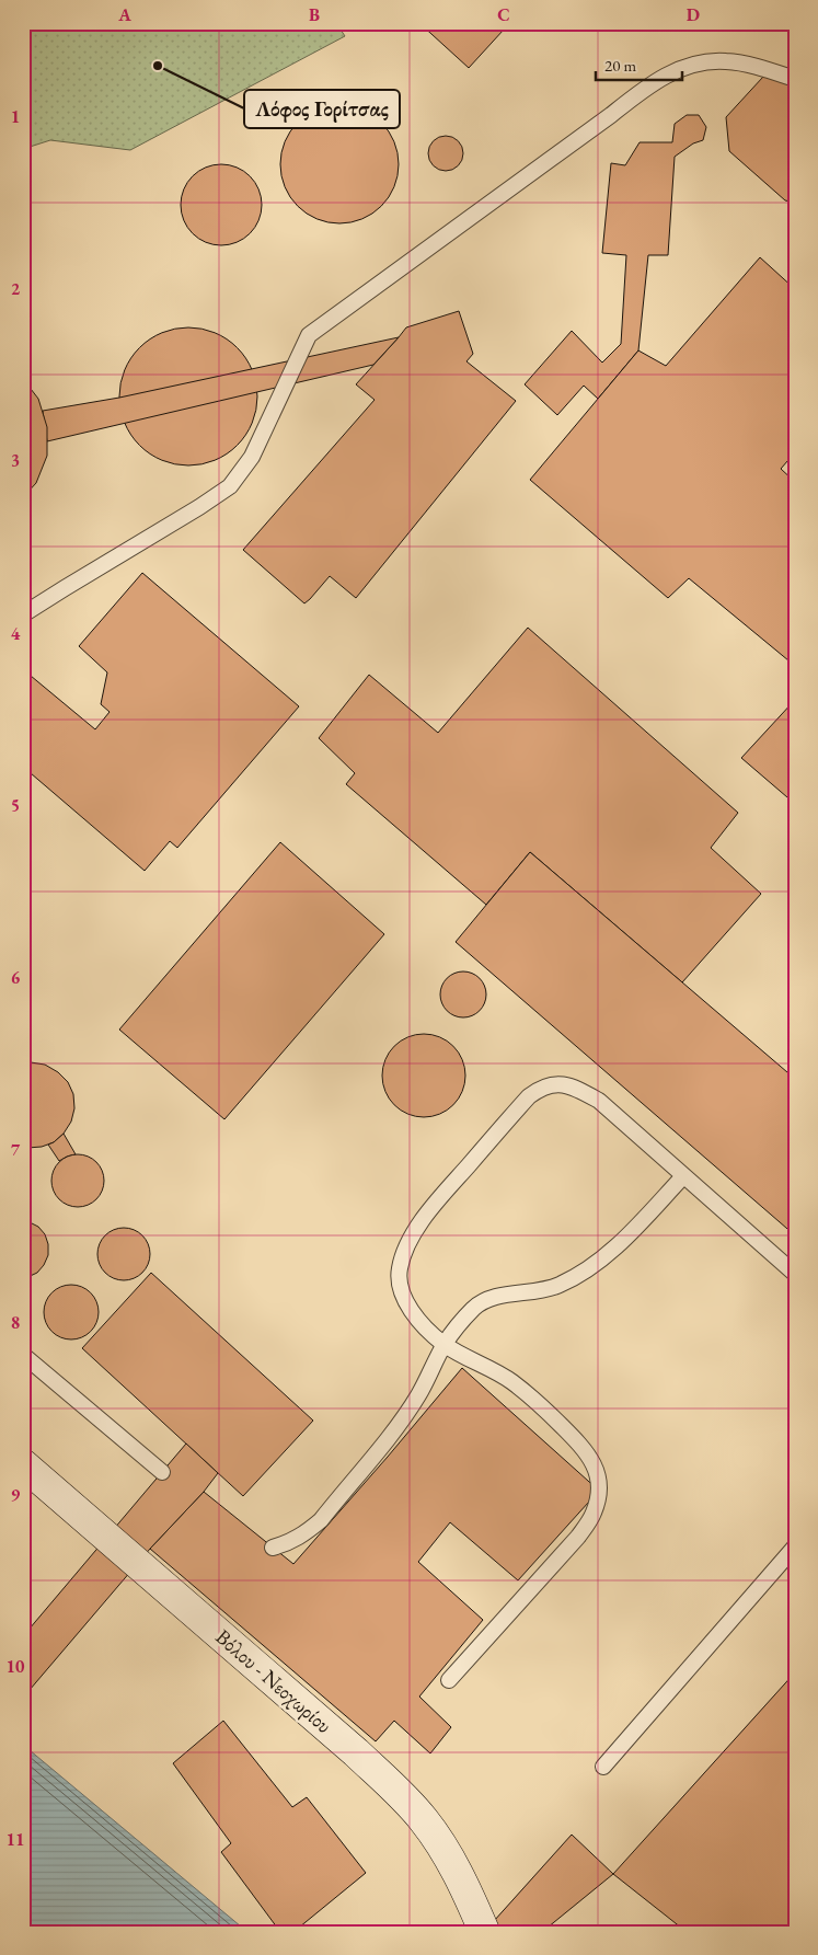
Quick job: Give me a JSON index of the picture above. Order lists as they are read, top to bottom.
{
  "streets": {
    "main road": ["Βόλου - Νεοχωρίου"]
  },
  "places": ["Λόφος Γορίτσας"],
  "scale_bar": "20 m",
  "grid": {
    "columns": [
      "A",
      "B",
      "C",
      "D"
    ],
    "rows": [
      "1",
      "2",
      "3",
      "4",
      "5",
      "6",
      "7",
      "8",
      "9",
      "10",
      "11"
    ]
  }
}
